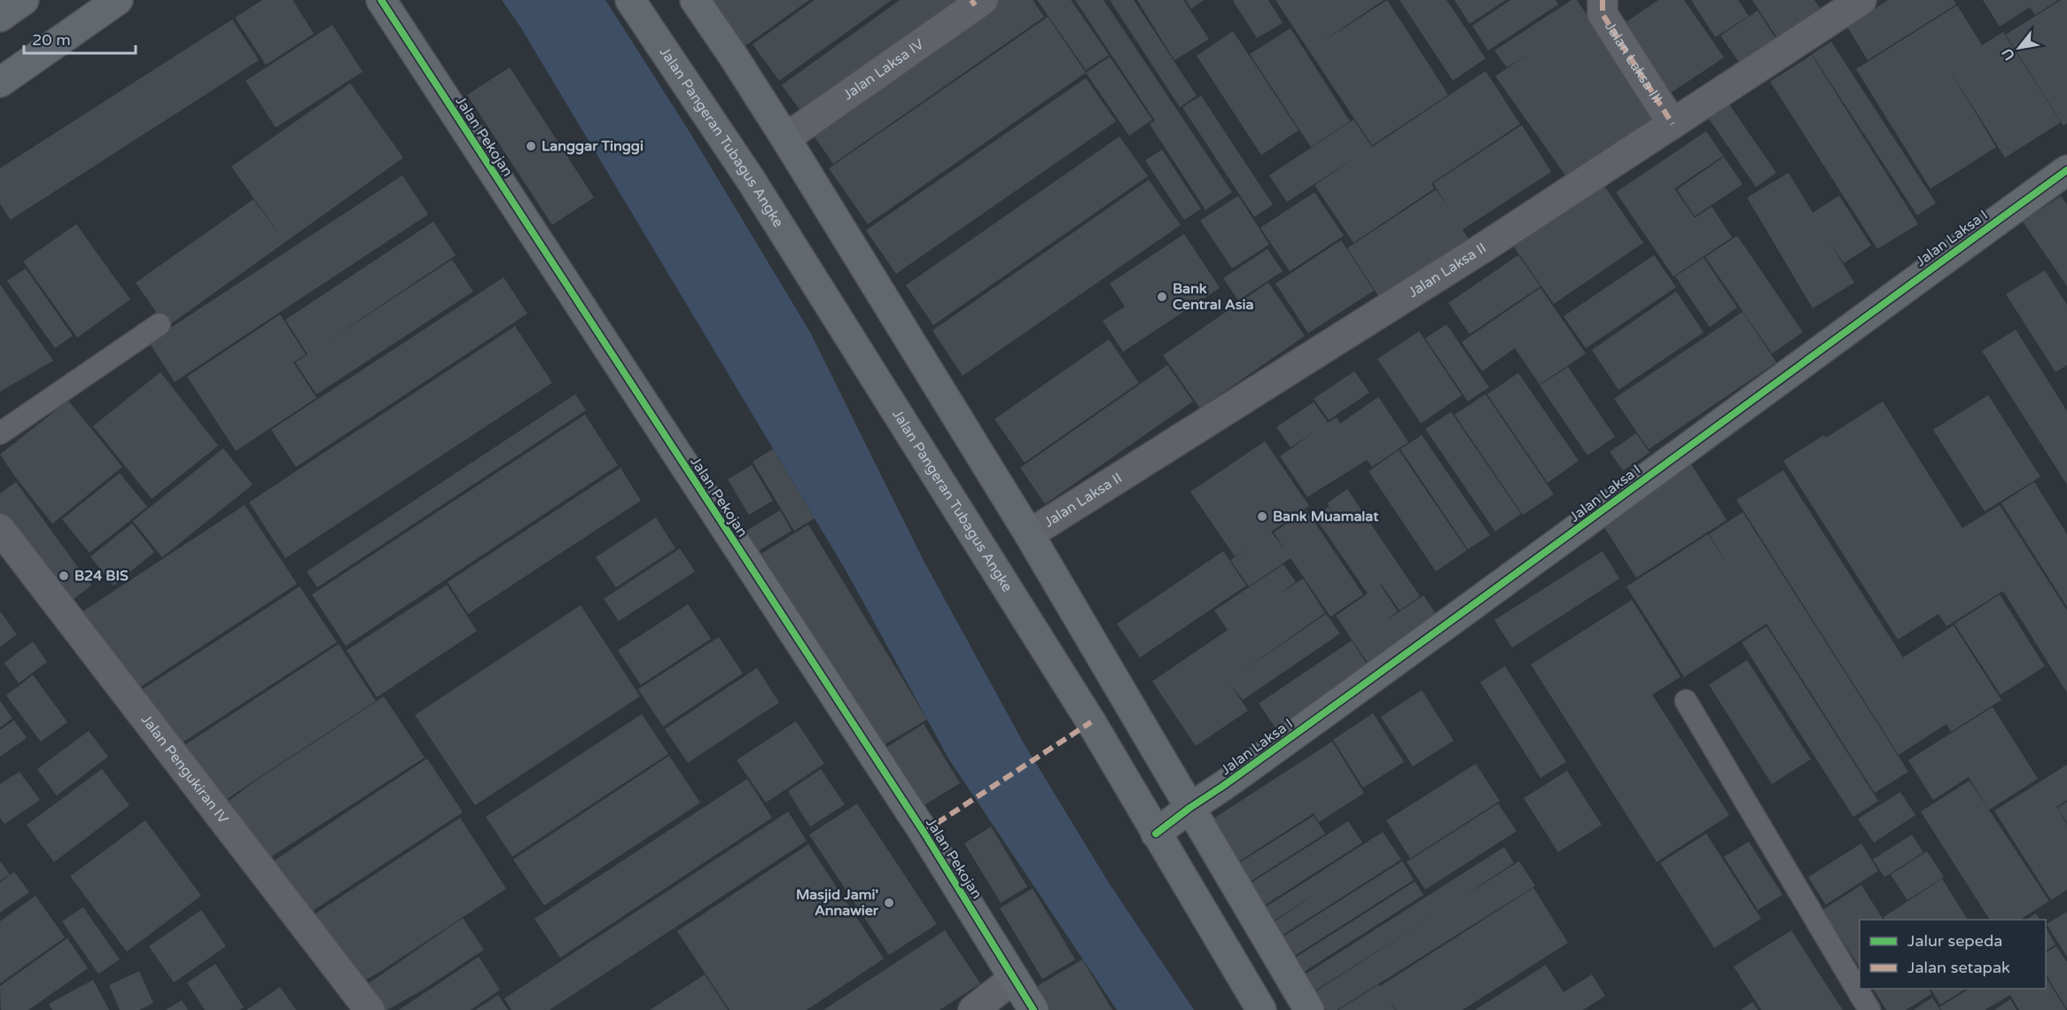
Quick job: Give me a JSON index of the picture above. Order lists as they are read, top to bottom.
{
  "streets": {
    "street": [
      "Jalan Laksa III",
      "Jalan Laksa IV",
      "Jalan Pekojan",
      "Jalan Pangeran Tubagus Angke",
      "Jalan Laksa I",
      "Jalan Laksa II",
      "Jalan Pengukiran IV"
    ]
  },
  "crossings": [
    ["Jalan Laksa III", "Jalan Laksa II"],
    ["Jalan Pangeran Tubagus Angke", "Jalan Laksa I"]
  ],
  "places": [
    "Langgar Tinggi",
    "Bank Central Asia",
    "Bank Muamalat",
    "B24 BIS",
    "Masjid Jami' Annawier"
  ],
  "legend": ["Jalur sepeda", "Jalan setapak"],
  "scale_bar": "20 m",
  "north": "bottom left"
}
